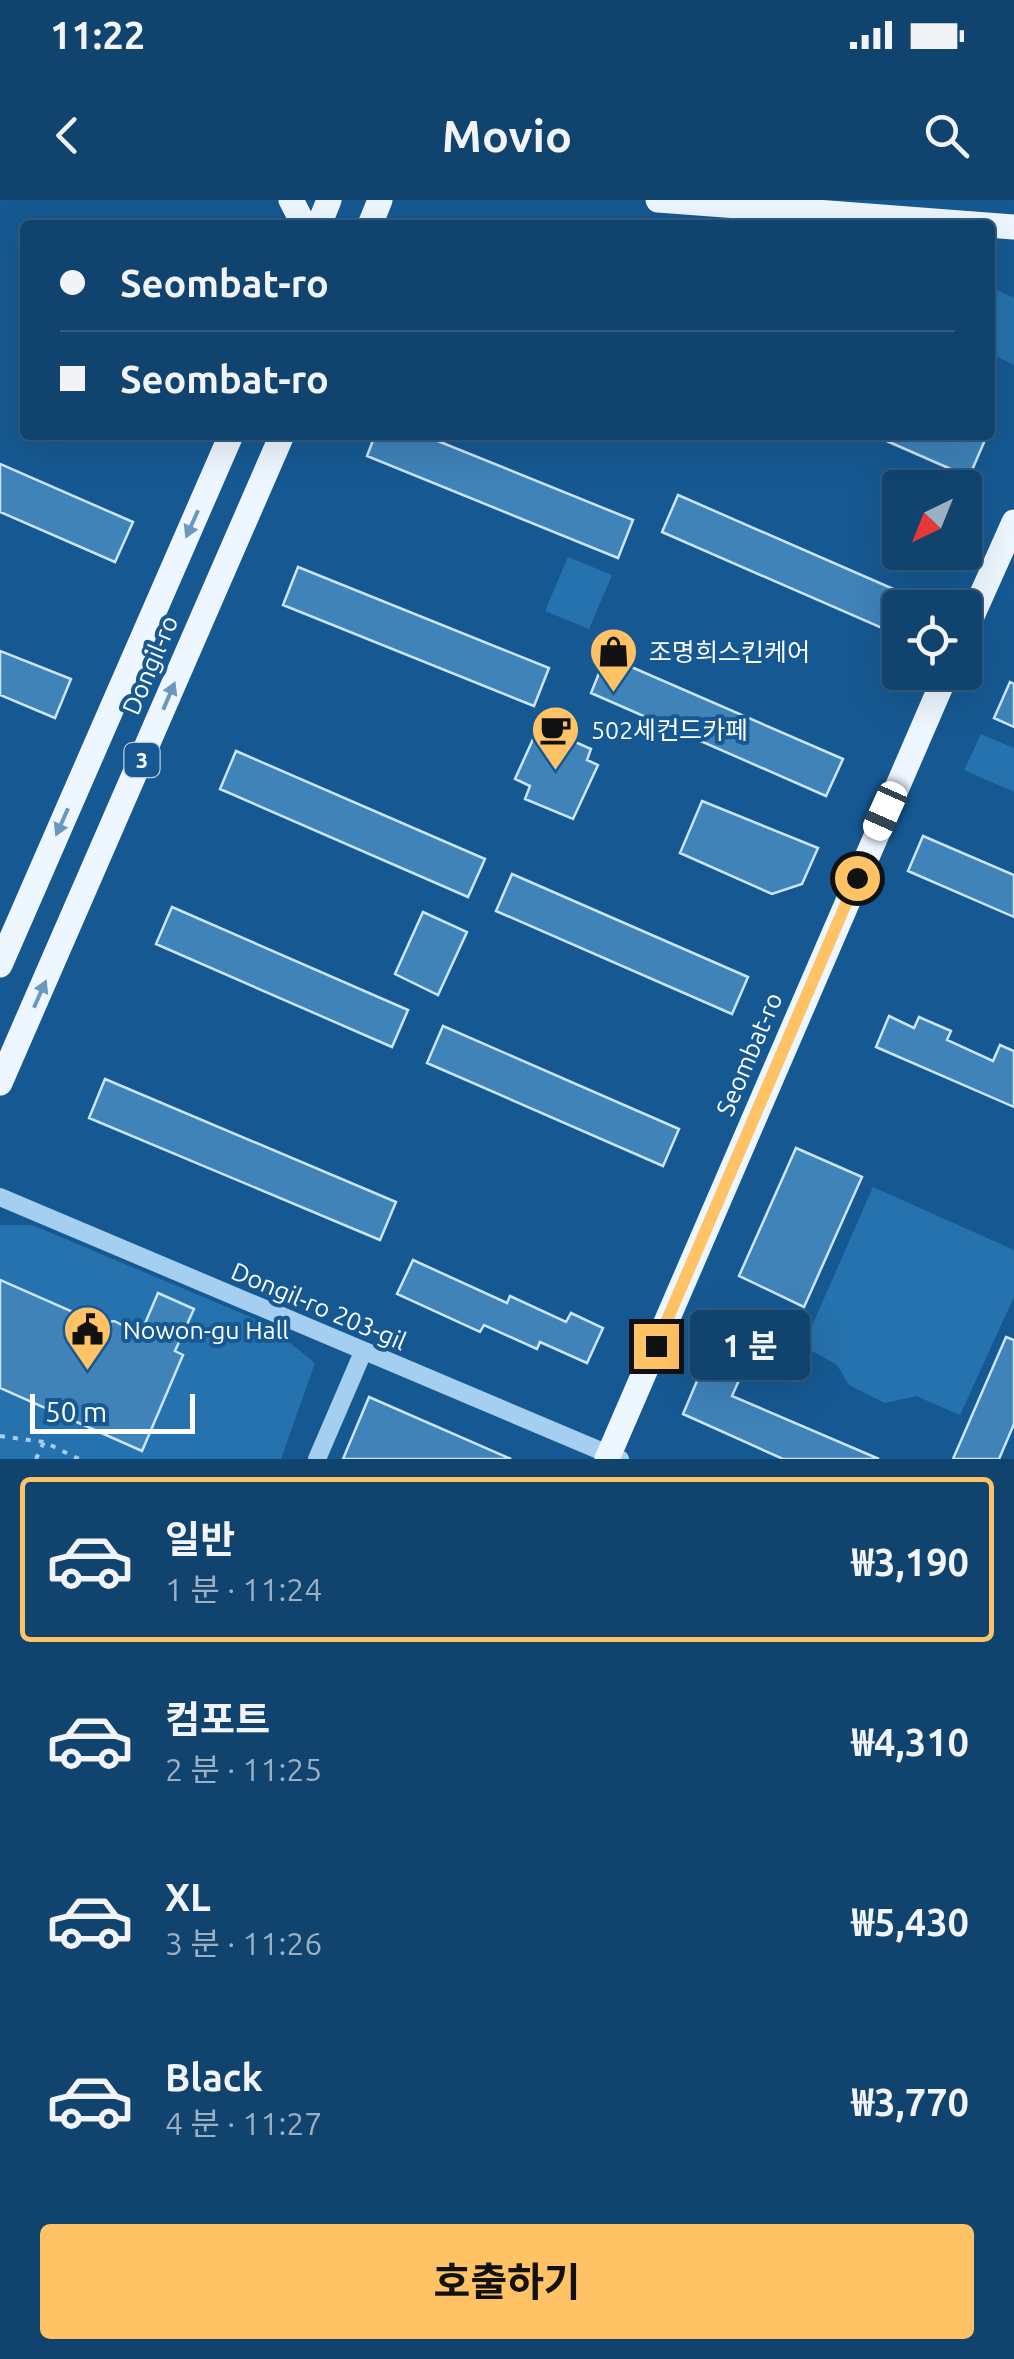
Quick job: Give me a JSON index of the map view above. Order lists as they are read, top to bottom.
{
  "streets": {
    "main road": ["Dongil-ro", "3", "Seombat-ro"],
    "street": ["Dongil-ro 203-gil"]
  },
  "crossings": [
    ["Seombat-ro", "Dongil-ro 203-gil"]
  ],
  "places": {
    "shop": ["조명희스킨케어"],
    "cafe": ["502세컨드카페"],
    "public building": ["Nowon-gu Hall"]
  },
  "scale_bar": "50 m",
  "north": "bottom left",
  "page": {
    "status": "11:22",
    "header": "Movio",
    "banner": ["Seombat-ro", "Seombat-ro"],
    "bubble": "1 분",
    "scale": "50 m",
    "list": [
      {
        "name": "일반",
        "note": "1 분 · 11:24",
        "value": "₩3,190"
      },
      {
        "name": "컴포트",
        "note": "2 분 · 11:25",
        "value": "₩4,310"
      },
      {
        "name": "XL",
        "note": "3 분 · 11:26",
        "value": "₩5,430"
      },
      {
        "name": "Black",
        "note": "4 분 · 11:27",
        "value": "₩3,770"
      }
    ],
    "buttons": "호출하기"
  }
}
